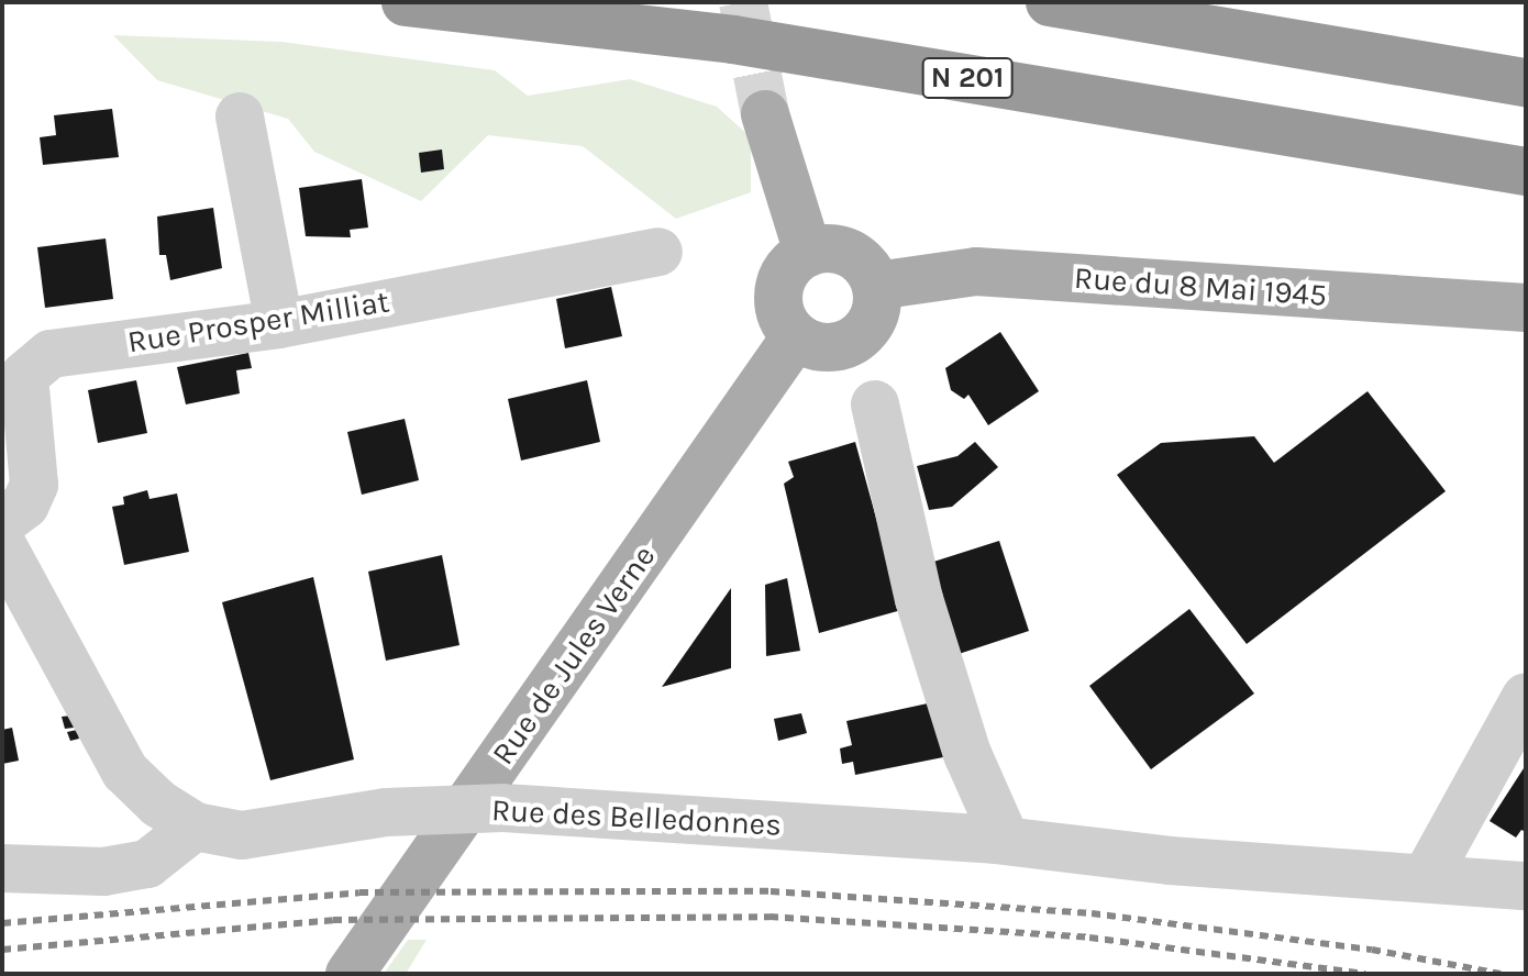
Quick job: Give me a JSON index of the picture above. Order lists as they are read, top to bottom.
{
  "streets": {
    "highway": ["N 201"],
    "main road": ["Rue du 8 Mai 1945", "Rue de Jules Verne"],
    "street": ["Rue Prosper Milliat", "Rue des Belledonnes"]
  },
  "crossings": [
    ["Rue du 8 Mai 1945", "Rue de Jules Verne"]
  ]
}
